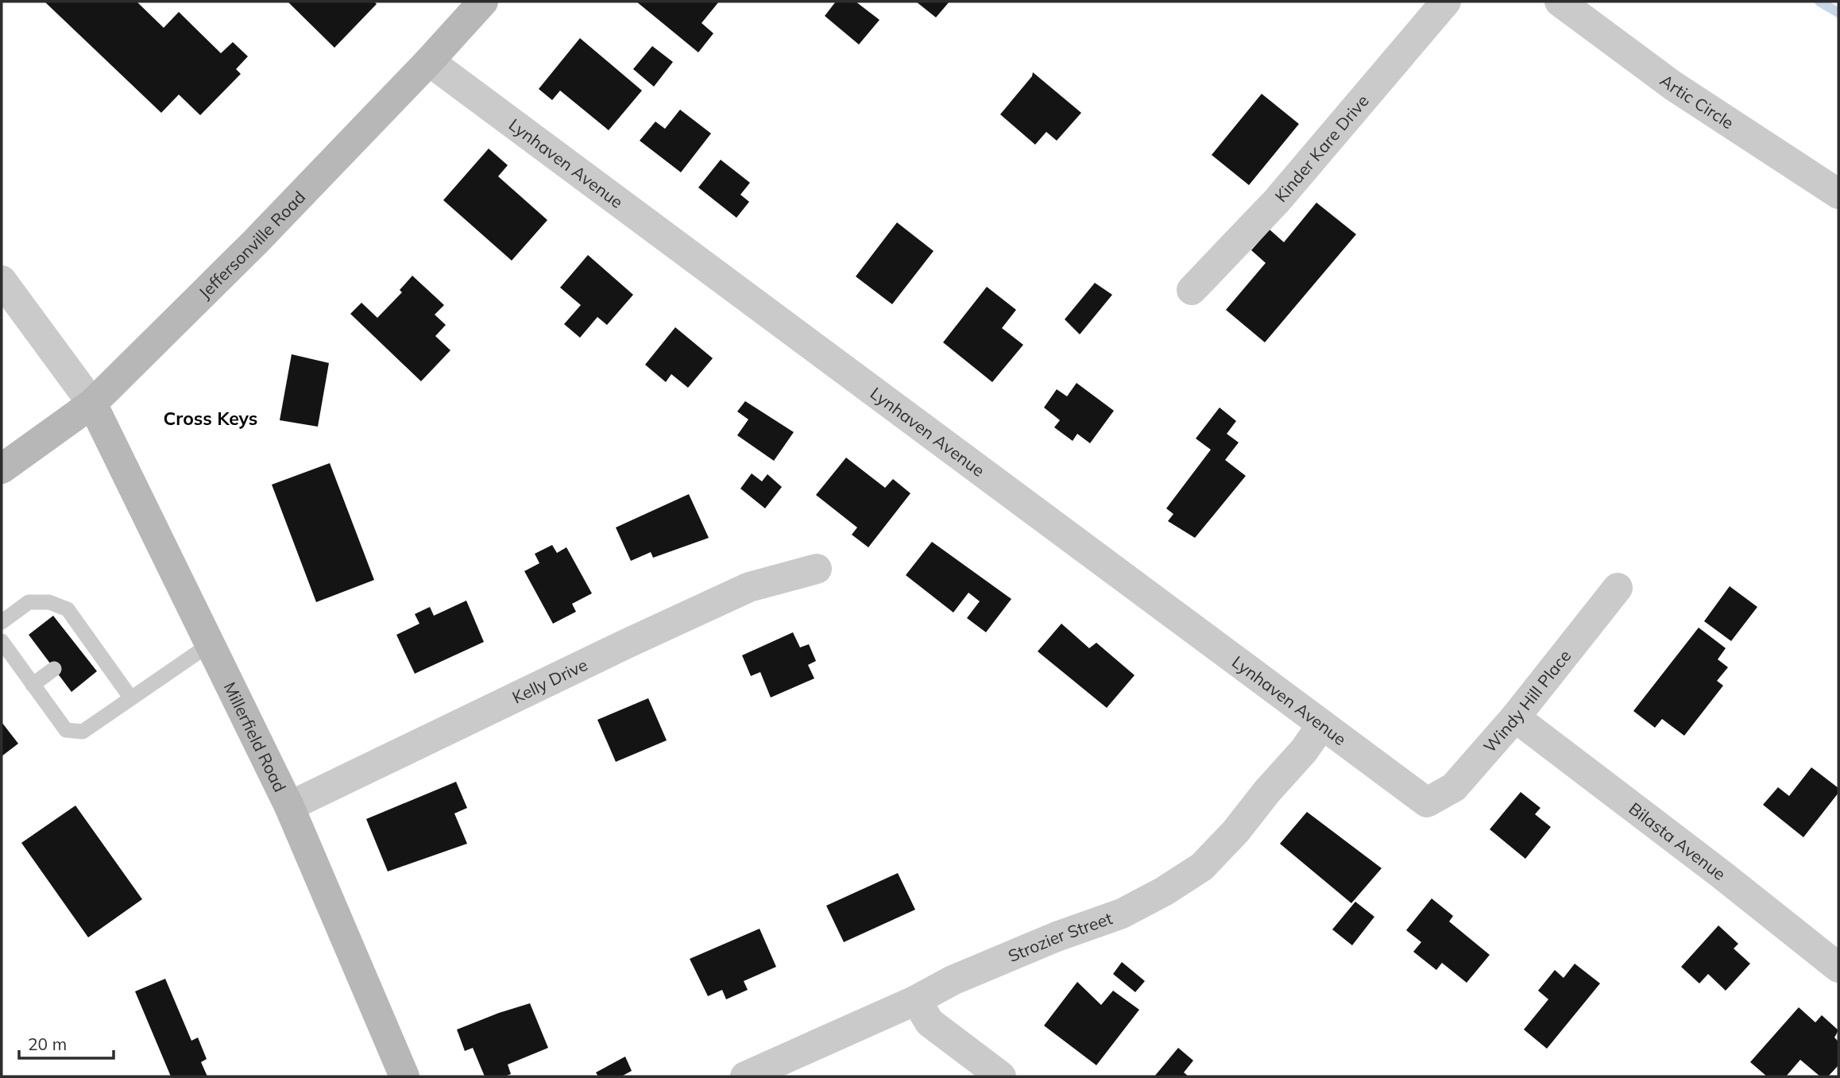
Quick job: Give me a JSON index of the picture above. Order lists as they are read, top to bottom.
{
  "streets": {
    "main road": ["Jeffersonville Road", "Millerfield Road"],
    "street": [
      "Artic Circle",
      "Kinder Kare Drive",
      "Lynhaven Avenue",
      "Kelly Drive",
      "Windy Hill Place",
      "Bilasta Avenue",
      "Strozier Street"
    ]
  },
  "crossings": [
    ["Lynhaven Avenue", "Jeffersonville Road"],
    ["Lynhaven Avenue", "Windy Hill Place"],
    ["Lynhaven Avenue", "Strozier Street"],
    ["Jeffersonville Road", "Millerfield Road"],
    ["Kelly Drive", "Millerfield Road"],
    ["Windy Hill Place", "Bilasta Avenue"]
  ],
  "districts": ["Cross Keys"],
  "scale_bar": "20 m"
}
